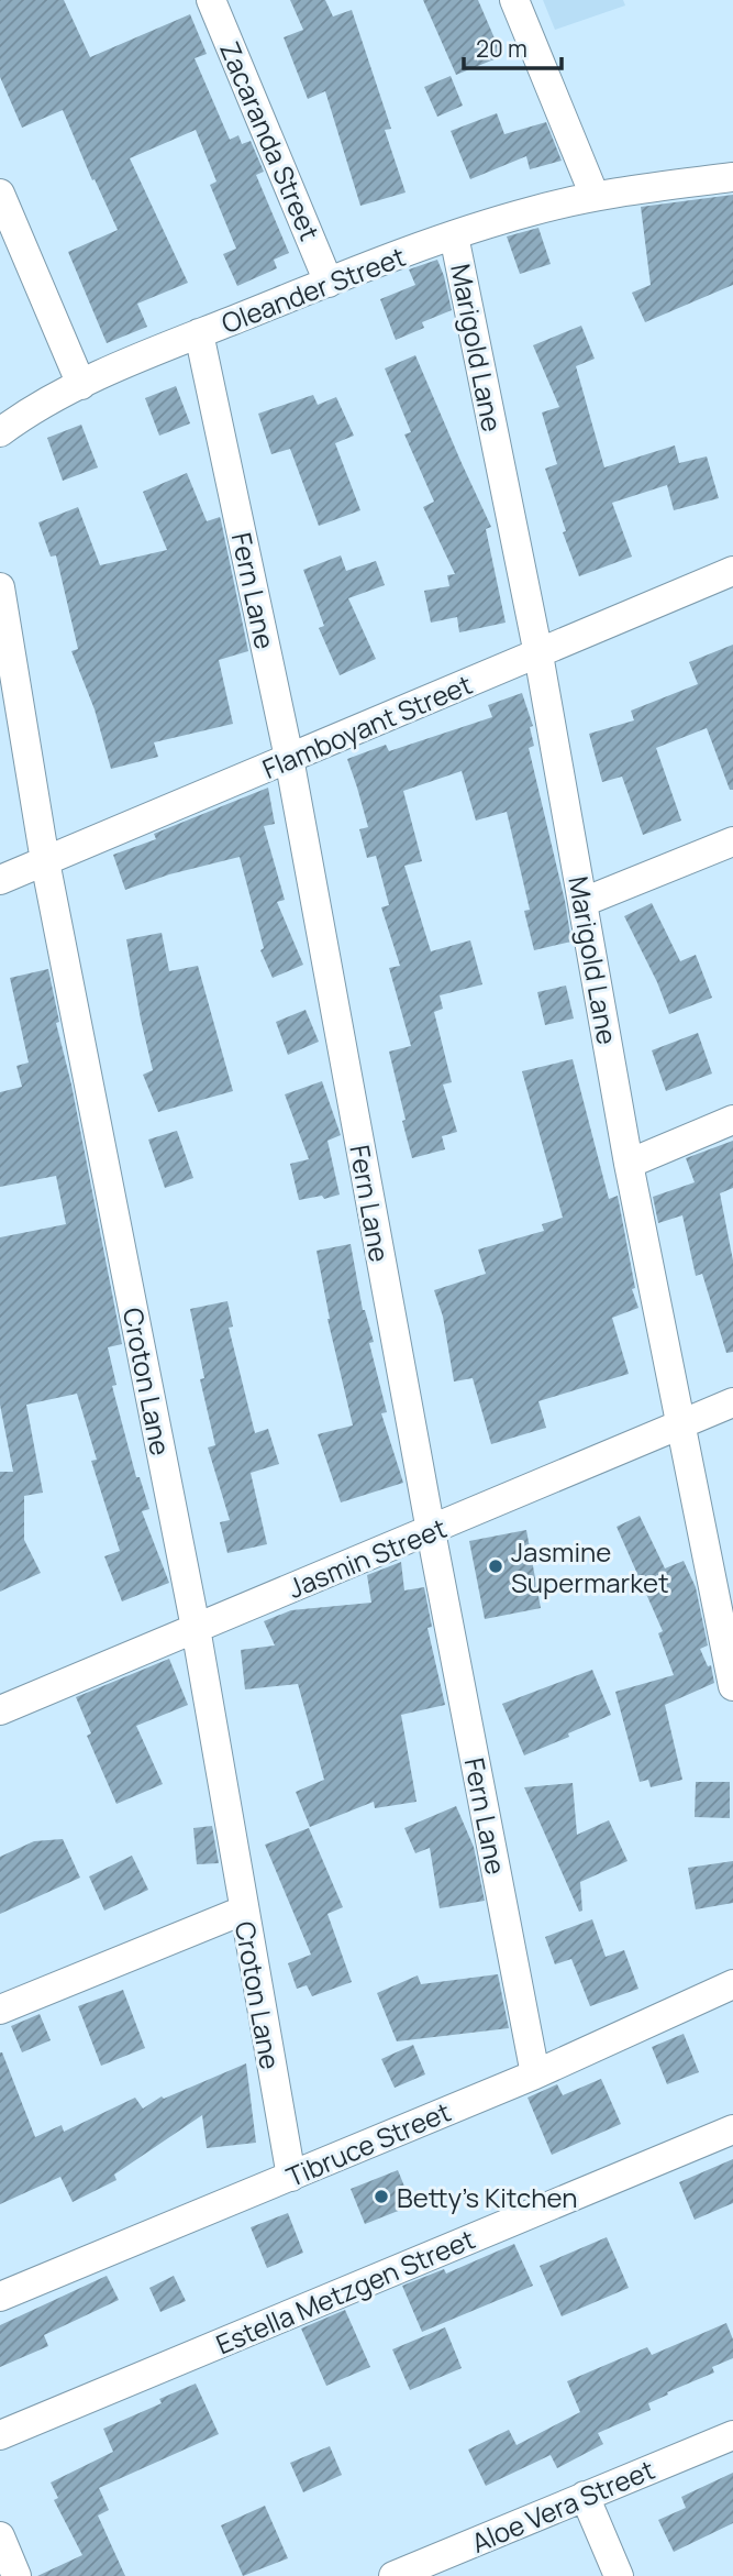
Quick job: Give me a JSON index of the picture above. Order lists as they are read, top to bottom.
{
  "streets": {
    "street": [
      "Zacaranda Street",
      "Oleander Street",
      "Marigold Lane",
      "Fern Lane",
      "Flamboyant Street",
      "Croton Lane",
      "Jasmin Street",
      "Tibruce Street",
      "Estella Metzgen Street",
      "Aloe Vera Street"
    ]
  },
  "crossings": [
    ["Zacaranda Street", "Oleander Street"],
    ["Oleander Street", "Marigold Lane"],
    ["Oleander Street", "Fern Lane"],
    ["Marigold Lane", "Flamboyant Street"],
    ["Marigold Lane", "Jasmin Street"],
    ["Fern Lane", "Flamboyant Street"],
    ["Fern Lane", "Jasmin Street"],
    ["Fern Lane", "Tibruce Street"],
    ["Flamboyant Street", "Croton Lane"],
    ["Croton Lane", "Jasmin Street"],
    ["Croton Lane", "Tibruce Street"]
  ],
  "places": ["Jasmine Supermarket", "Betty's Kitchen"],
  "scale_bar": "20 m"
}
